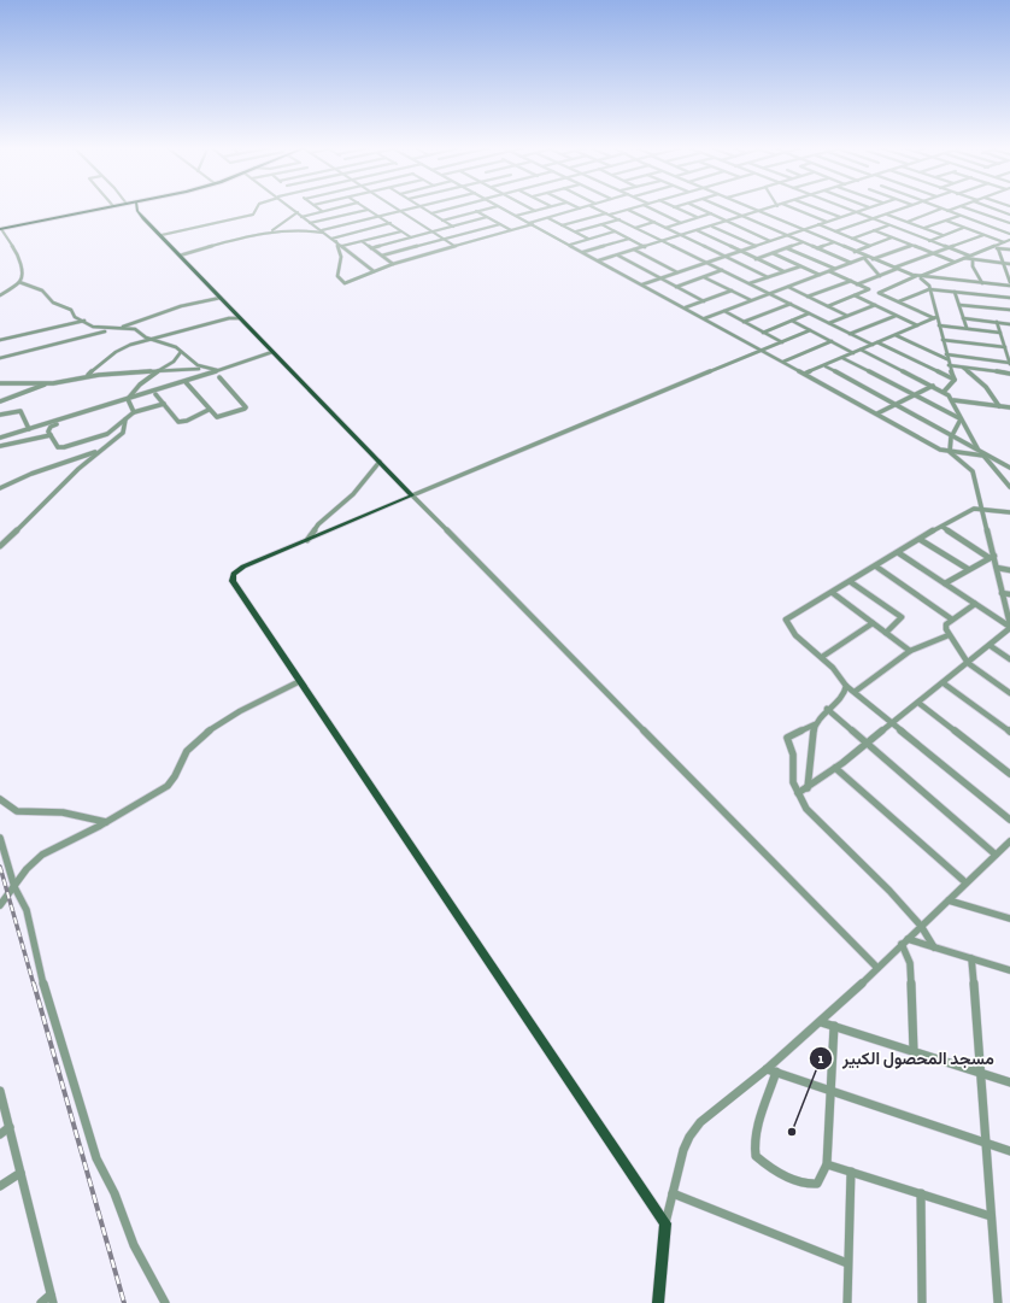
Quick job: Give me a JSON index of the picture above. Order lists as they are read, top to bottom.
{
  "places": ["مسجد المحصول الكبير"]
}
